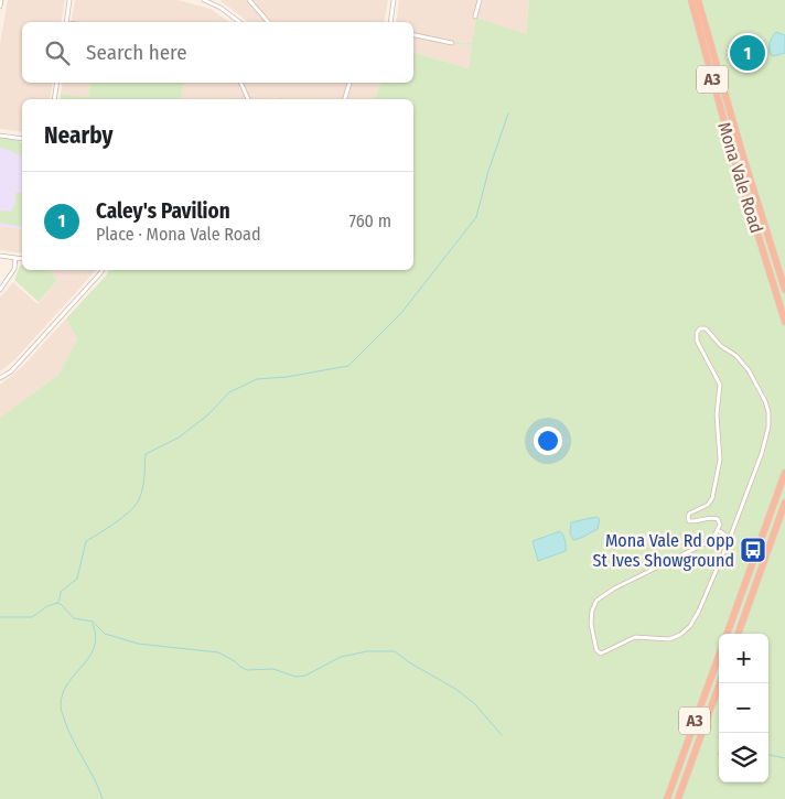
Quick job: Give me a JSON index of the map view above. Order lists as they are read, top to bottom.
{
  "streets": {
    "highway": ["A3", "Mona Vale Road"]
  },
  "places": {
    "bus stop": ["Mona Vale Rd opp St Ives Showground"]
  },
  "page": {
    "search": "Search here",
    "pins": "1",
    "heading": "Nearby",
    "list": [
      {
        "mark": "1",
        "name": "Caley's Pavilion",
        "note": "Place · Mona Vale Road",
        "value": "760 m"
      }
    ],
    "map_buttons": ["+", "−"]
  }
}
